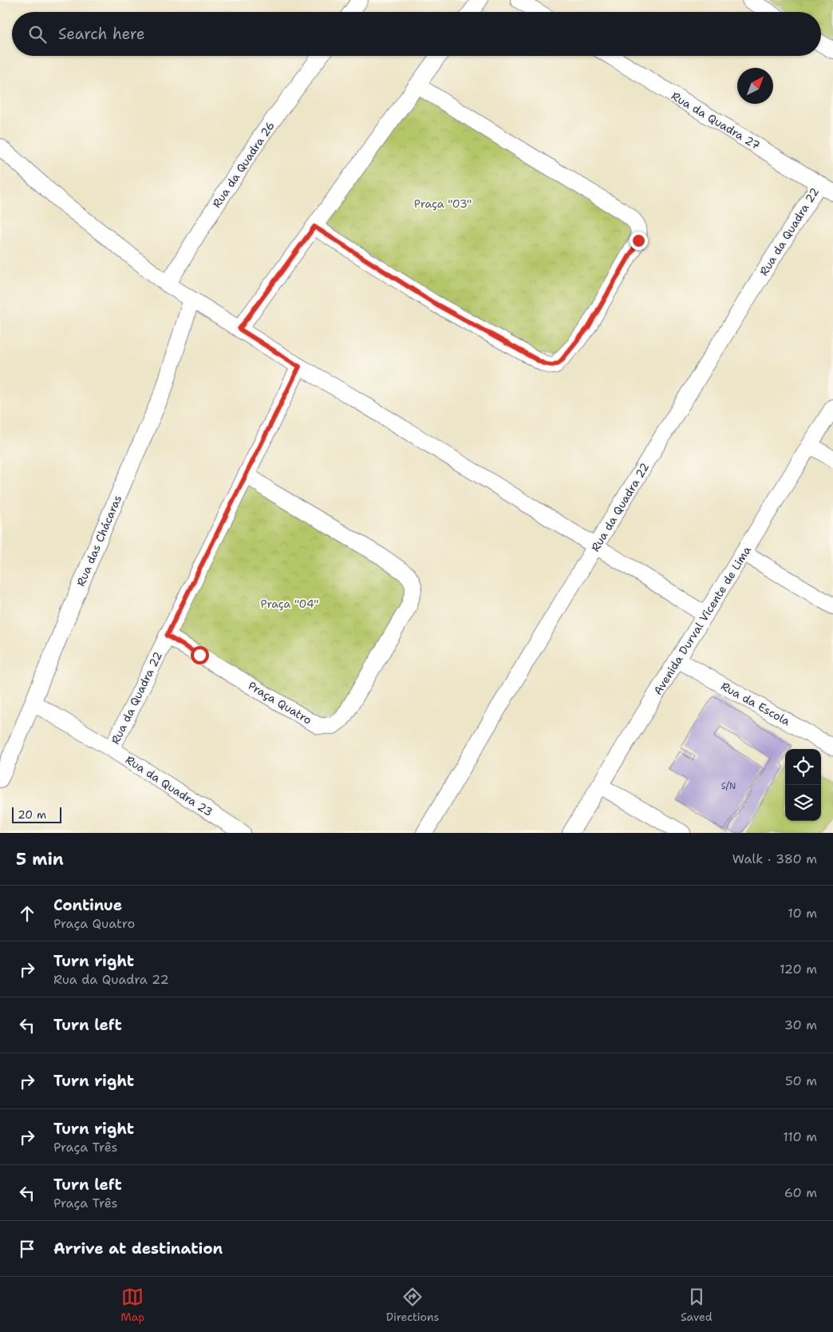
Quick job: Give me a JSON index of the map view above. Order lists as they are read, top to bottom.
{
  "streets": {
    "street": [
      "Rua da Quadra 27",
      "Rua da Quadra 26",
      "Rua da Quadra 22",
      "Rua das Chácaras",
      "Avenida Durval Vicente de Lima",
      "Praça Quatro",
      "Rua da Escola",
      "Rua da Quadra 23"
    ]
  },
  "crossings": [
    ["Rua da Quadra 27", "Rua da Quadra 22"],
    ["Rua da Quadra 22", "Praça Quatro"],
    ["Rua da Quadra 22", "Rua da Quadra 23"],
    ["Rua das Chácaras", "Rua da Quadra 23"],
    ["Avenida Durval Vicente de Lima", "Rua da Escola"]
  ],
  "parks": ["Praça \"03\"", "Praça \"04\""],
  "house_numbers": ["S/N"],
  "scale_bar": "20 m",
  "north": "top right",
  "page": {
    "search": "Search here",
    "scale": "20 m",
    "heading": ["5 min", "Walk · 380 m"],
    "list": [
      ["Continue", "Praça Quatro", "10 m"],
      ["Turn right", "Rua da Quadra 22", "120 m"],
      ["Turn left", "30 m"],
      ["Turn right", "50 m"],
      ["Turn right", "Praça Três", "110 m"],
      ["Turn left", "Praça Três", "60 m"],
      "Arrive at destination"
    ],
    "nav": ["Map", "Directions", "Saved"]
  }
}
